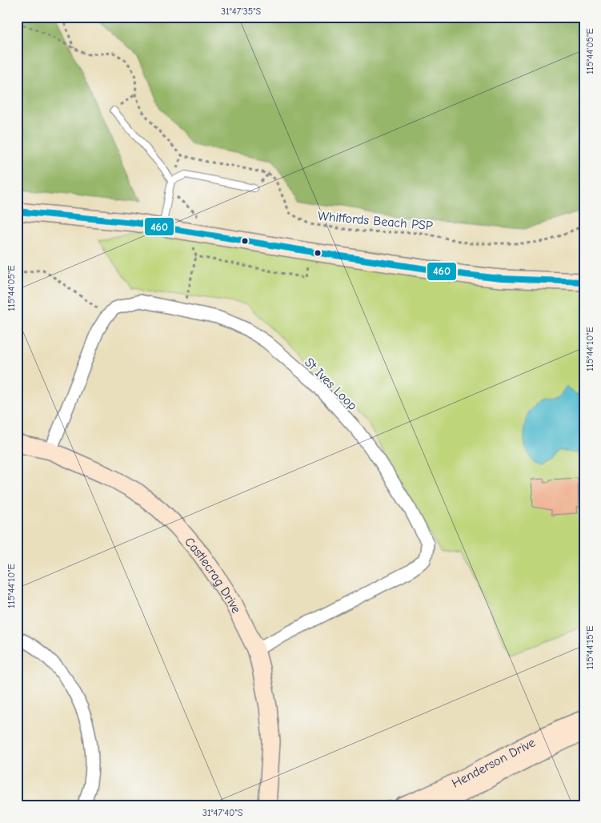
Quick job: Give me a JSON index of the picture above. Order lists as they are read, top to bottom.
{
  "streets": {
    "street": ["St Ives Loop", "Castlecrag Drive", "Henderson Drive"],
    "path": ["Whitfords Beach PSP"]
  },
  "crossings": [
    ["St Ives Loop", "Castlecrag Drive"]
  ],
  "lines": ["transit line 460"],
  "coordinates": [
    "31°47'35\"S",
    "115°44'05\"E",
    "115°44'10\"E",
    "115°44'15\"E",
    "31°47'40\"S"
  ]
}
